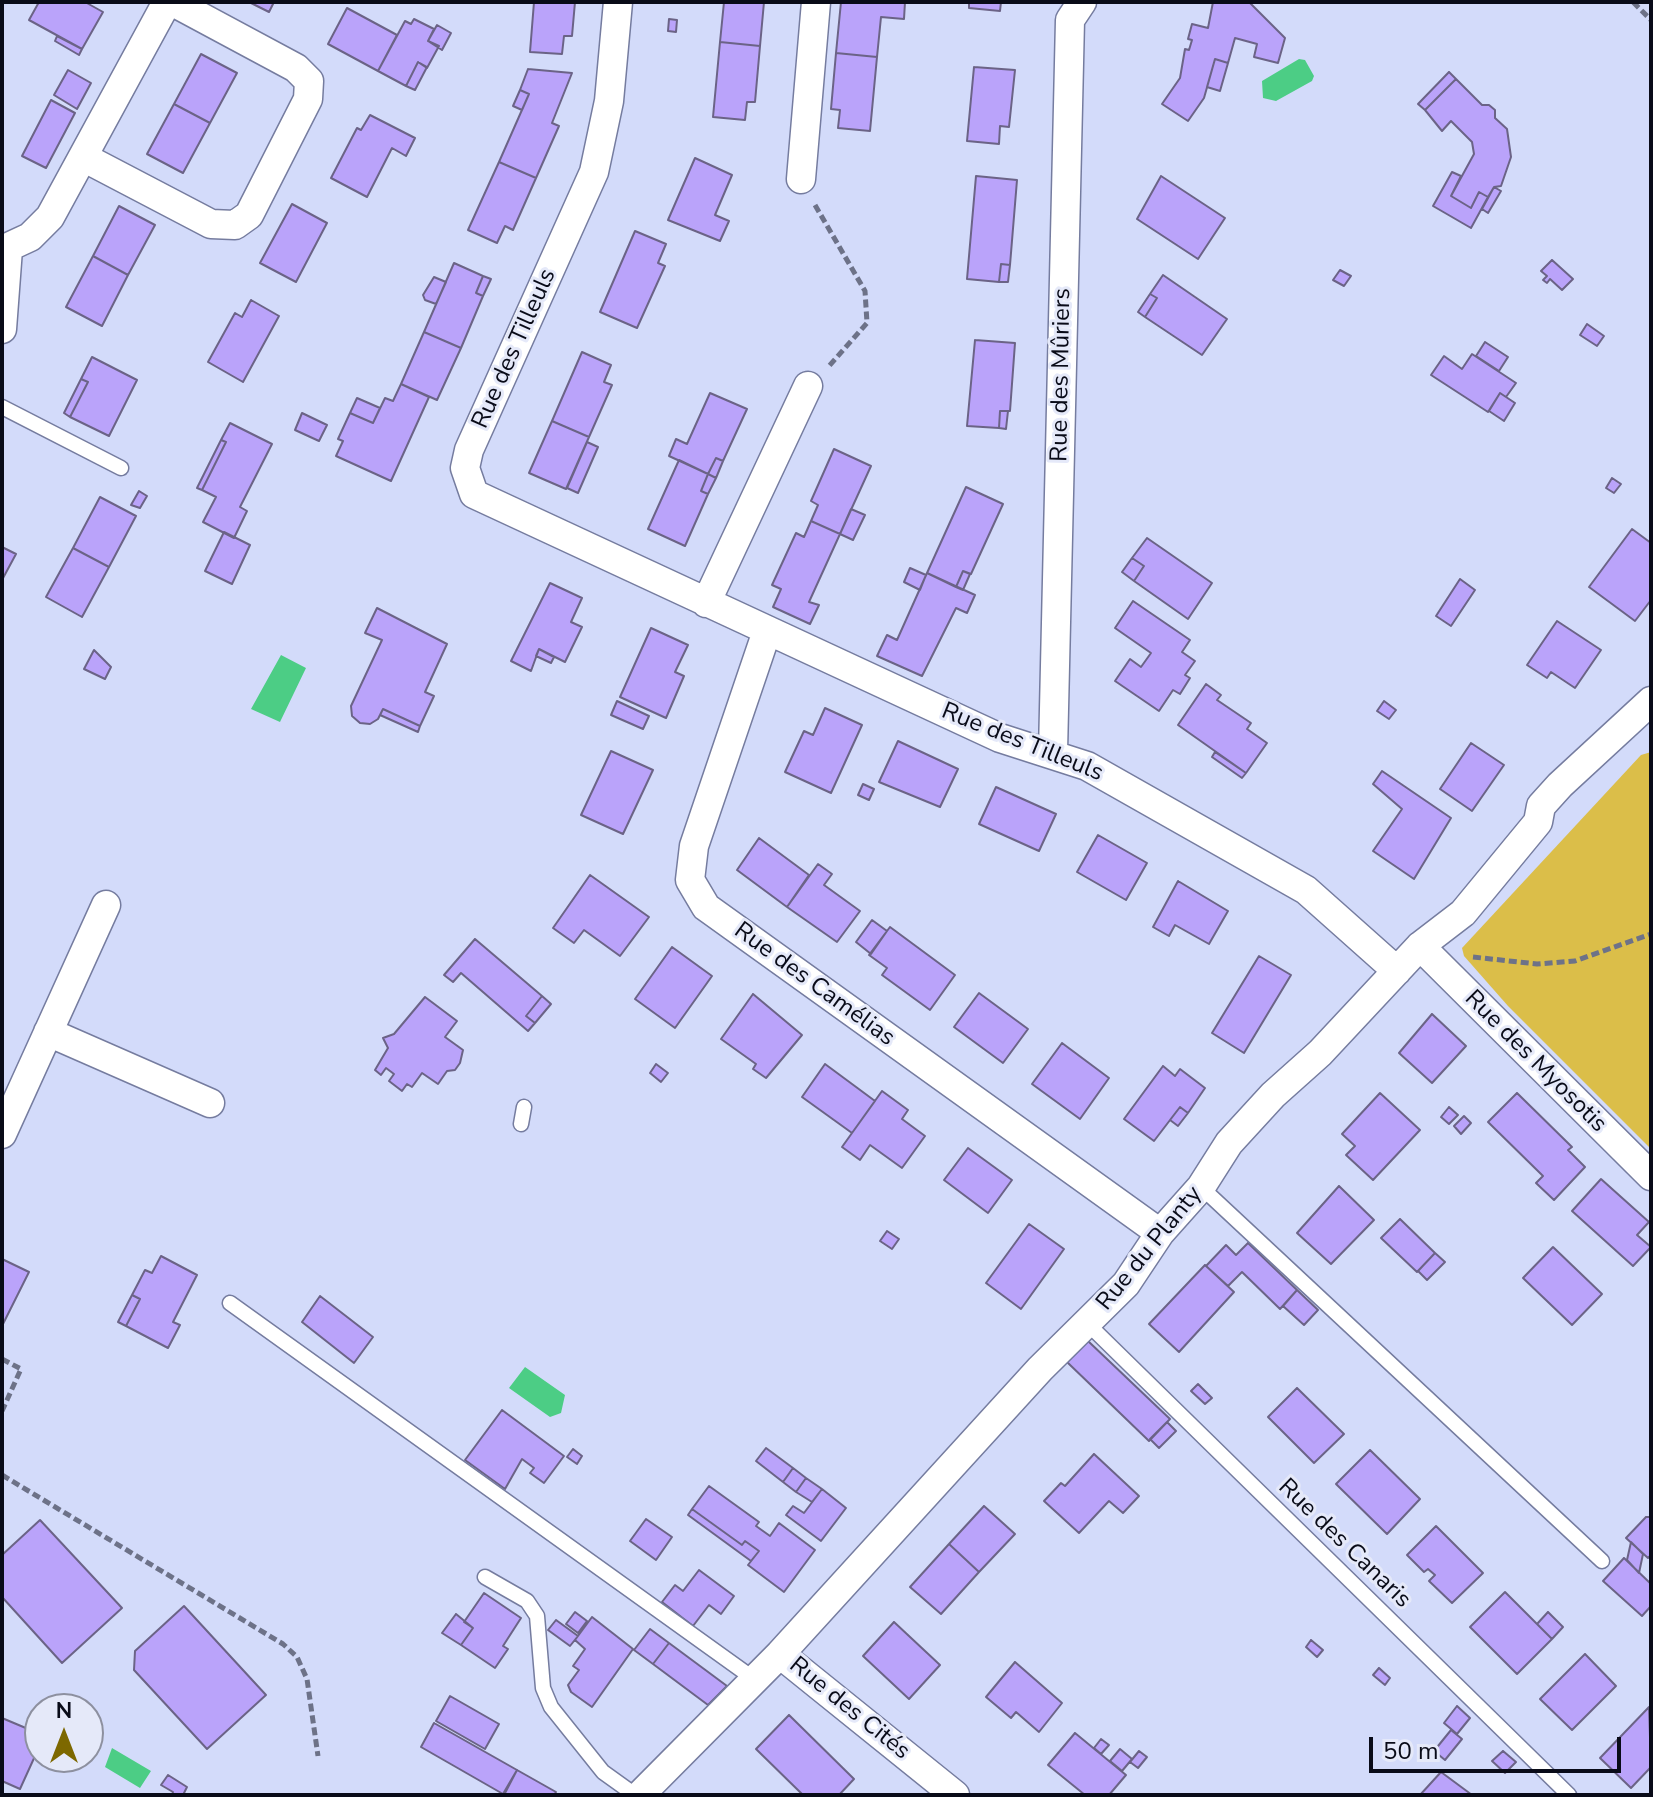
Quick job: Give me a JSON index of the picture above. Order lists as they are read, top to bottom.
{
  "streets": {
    "street": [
      "Rue des Tilleuls",
      "Rue des Mûriers",
      "Rue des Camélias",
      "Rue des Myosotis",
      "Rue du Planty",
      "Rue des Cités"
    ],
    "lane": ["Rue des Canaris"]
  },
  "crossings": [
    ["Rue des Tilleuls", "Rue des Mûriers"],
    ["Rue des Tilleuls", "Rue des Camélias"],
    ["Rue des Tilleuls", "Rue du Planty"],
    ["Rue des Camélias", "Rue du Planty"],
    ["Rue des Myosotis", "Rue du Planty"],
    ["Rue du Planty", "Rue des Canaris"],
    ["Rue du Planty", "Rue des Cités"]
  ],
  "scale_bar": "50 m",
  "north": "top"
}
